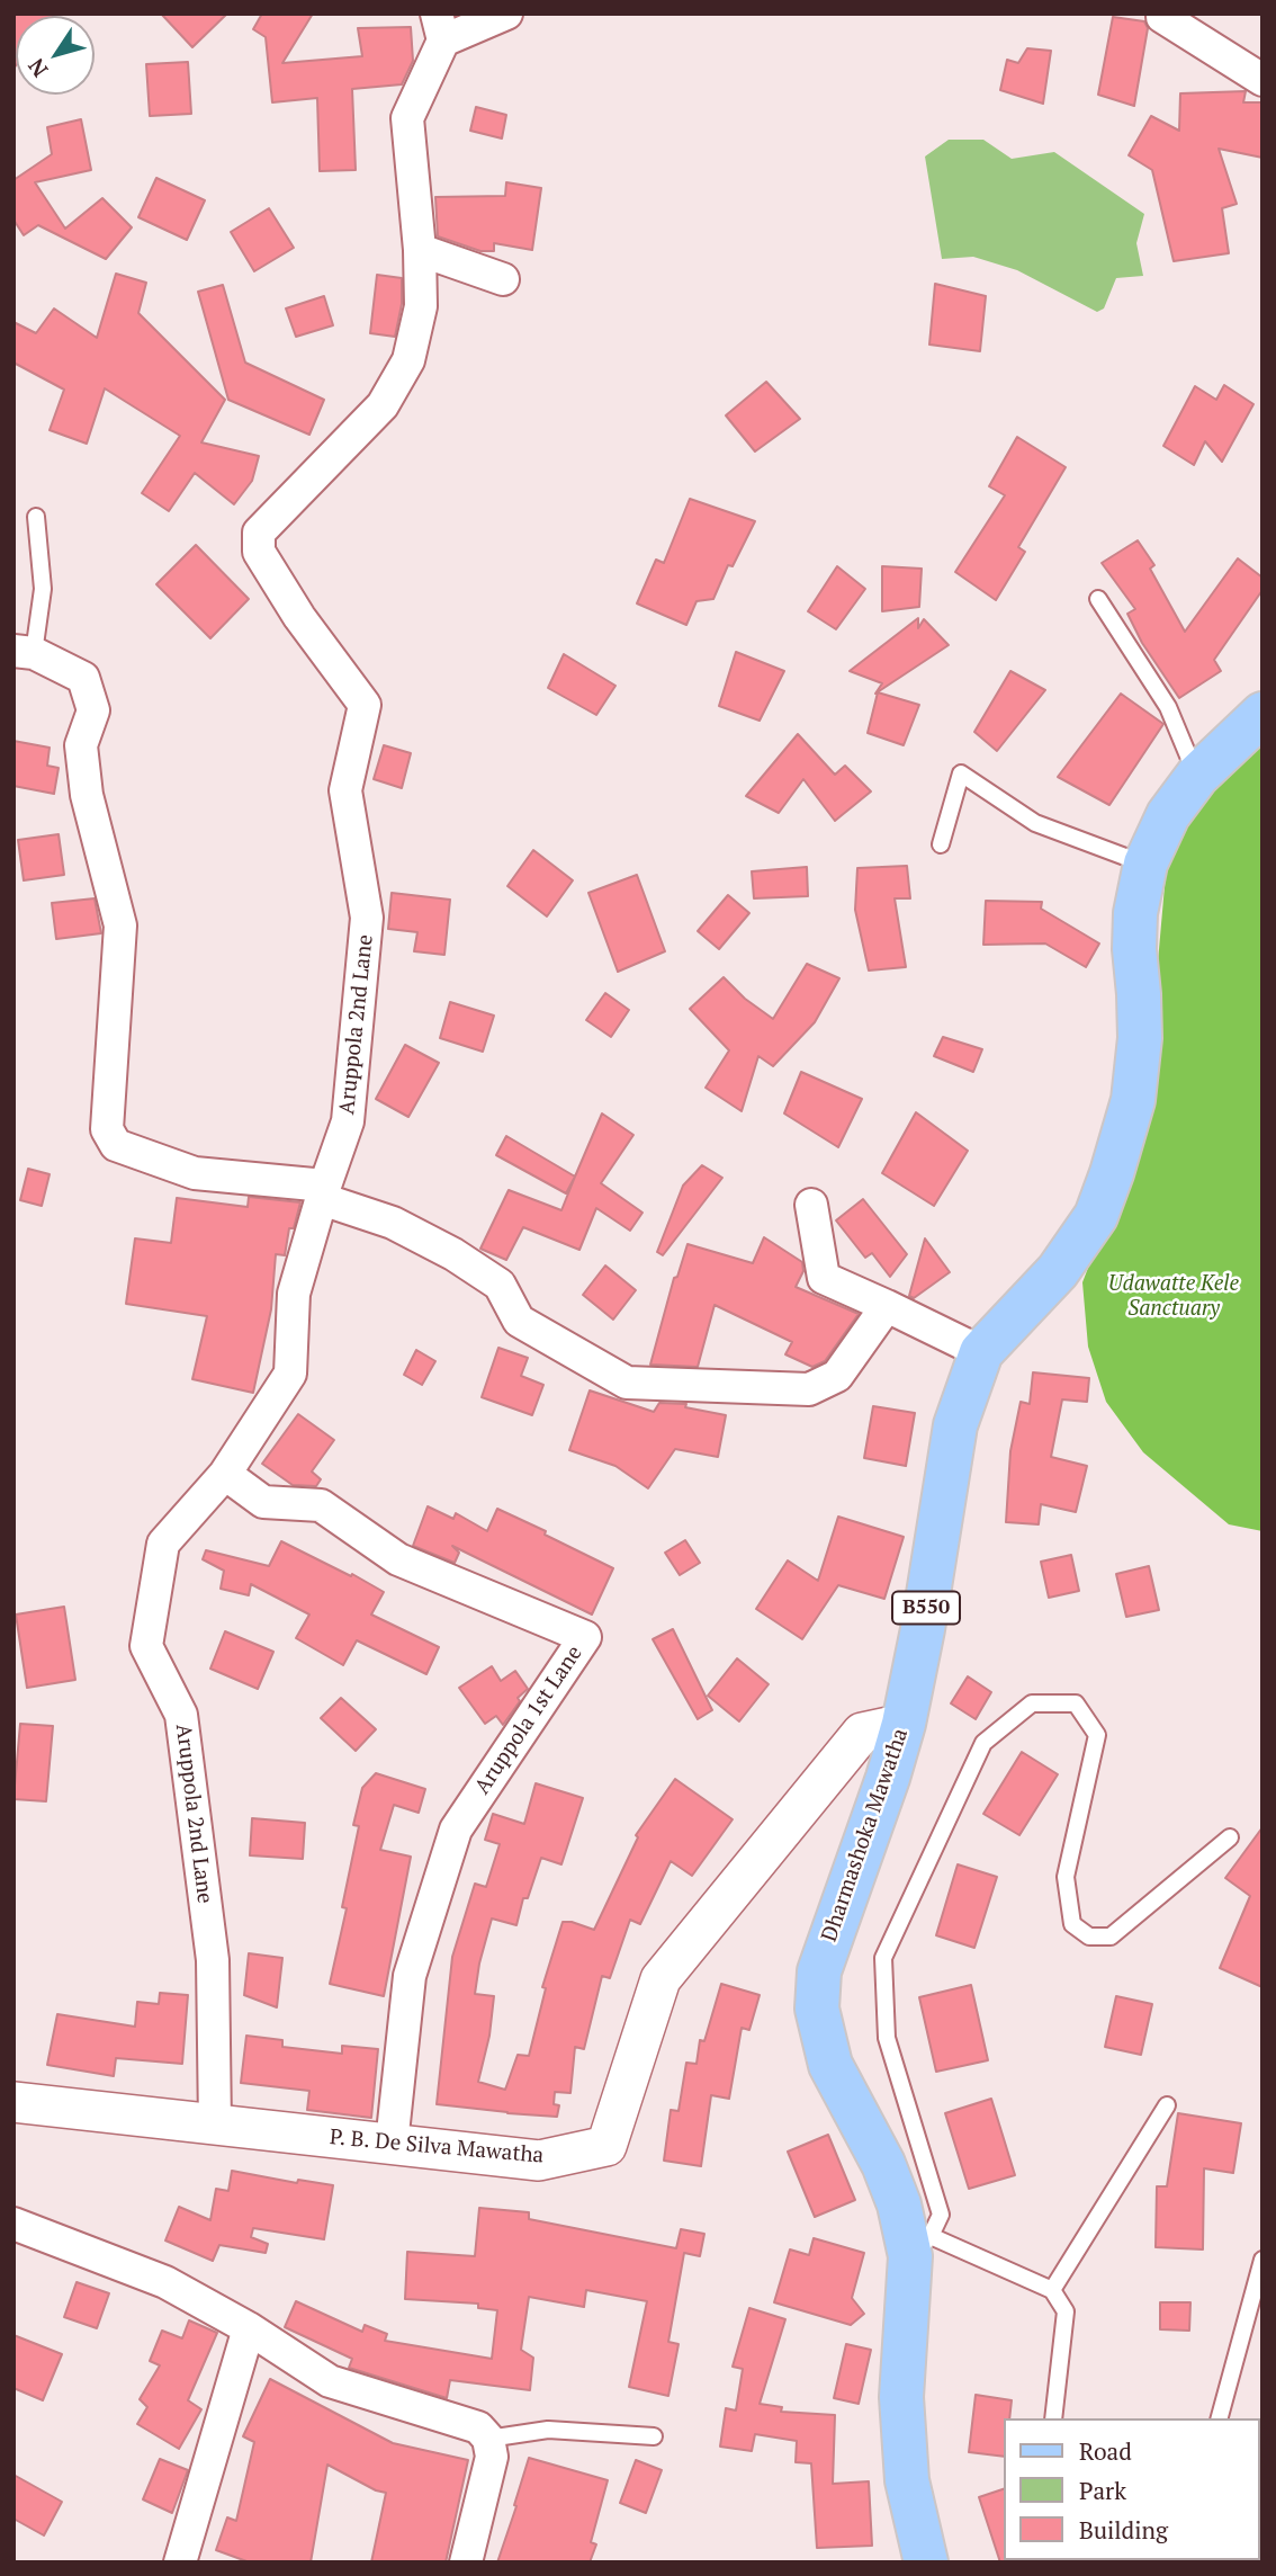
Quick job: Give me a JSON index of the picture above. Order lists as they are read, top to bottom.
{
  "streets": {
    "main road": ["B550", "Dharmashoka Mawatha"],
    "street": ["Aruppola 2nd Lane", "Aruppola 1st Lane", "P. B. De Silva Mawatha"]
  },
  "crossings": [
    ["Aruppola 2nd Lane", "Aruppola 1st Lane"],
    ["Aruppola 2nd Lane", "P. B. De Silva Mawatha"],
    ["Aruppola 1st Lane", "P. B. De Silva Mawatha"],
    ["Dharmashoka Mawatha", "P. B. De Silva Mawatha"]
  ],
  "parks": ["Udawatte Kele Sanctuary"],
  "legend": ["Road", "Park", "Building"],
  "north": "bottom left"
}
